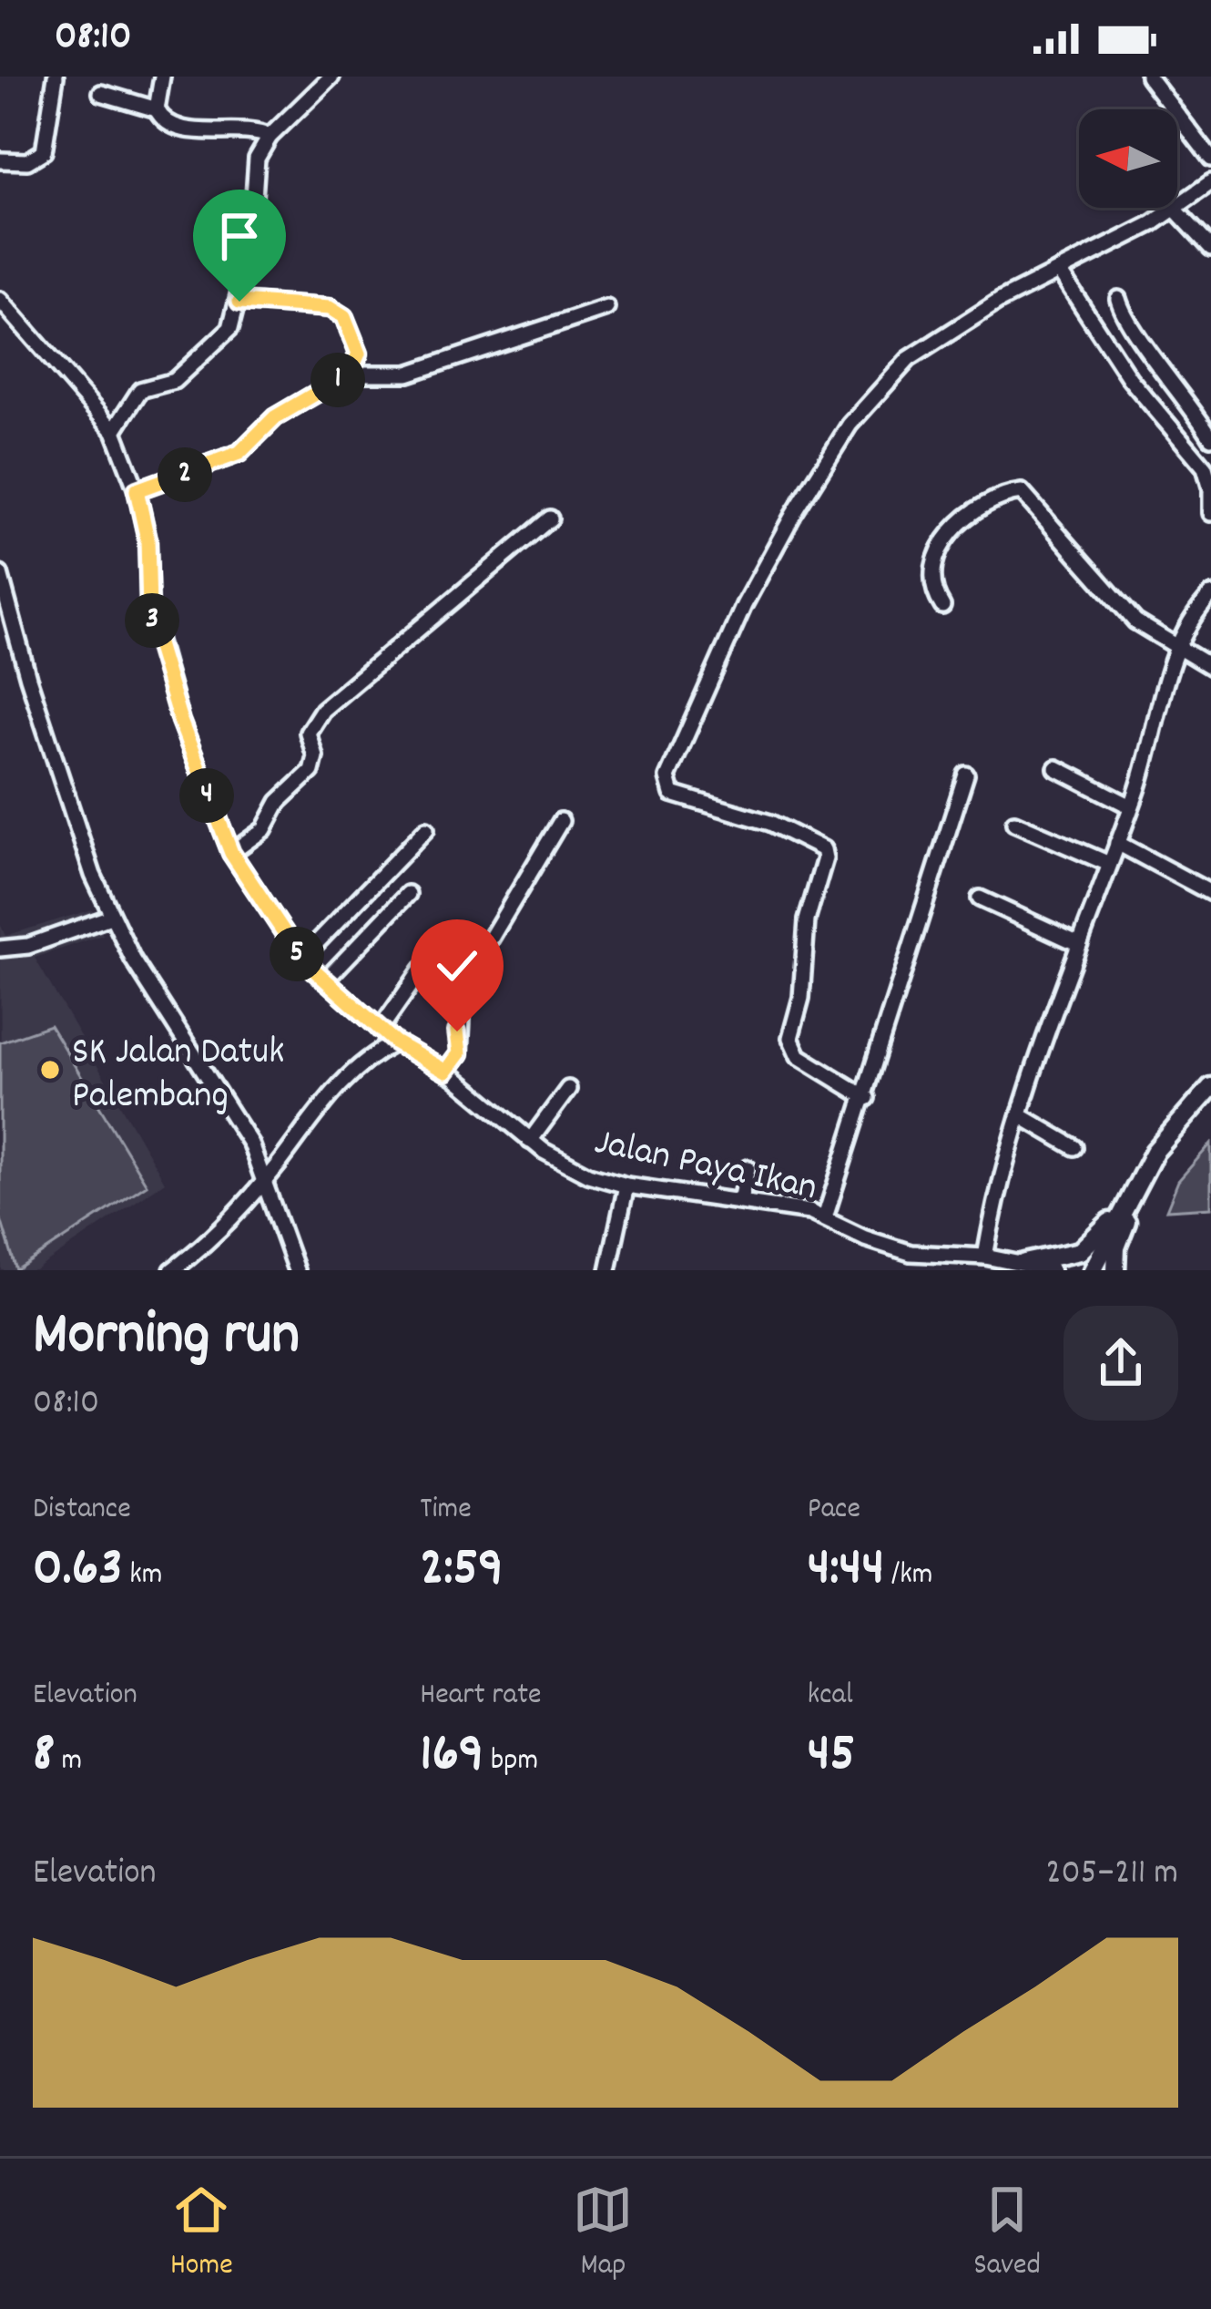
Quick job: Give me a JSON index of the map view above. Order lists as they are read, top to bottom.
{
  "streets": {
    "street": ["Jalan Paya Ikan"]
  },
  "places": ["SK Jalan Datuk Palembang"],
  "north": "left",
  "page": {
    "status": "08:10",
    "pins": [
      "1",
      "2",
      "3",
      "4",
      "5"
    ],
    "heading": ["Morning run", "08:10"],
    "stats": [
      ["Distance", "0.63 km"],
      ["Time", "2:59"],
      ["Pace", "4:44 /km"],
      ["Elevation", "8 m"],
      ["Heart rate", "169 bpm"],
      ["kcal", "45"]
    ],
    "chart": ["Elevation", "205–211 m"],
    "tabs": ["Home", "Map", "Saved"]
  }
}
